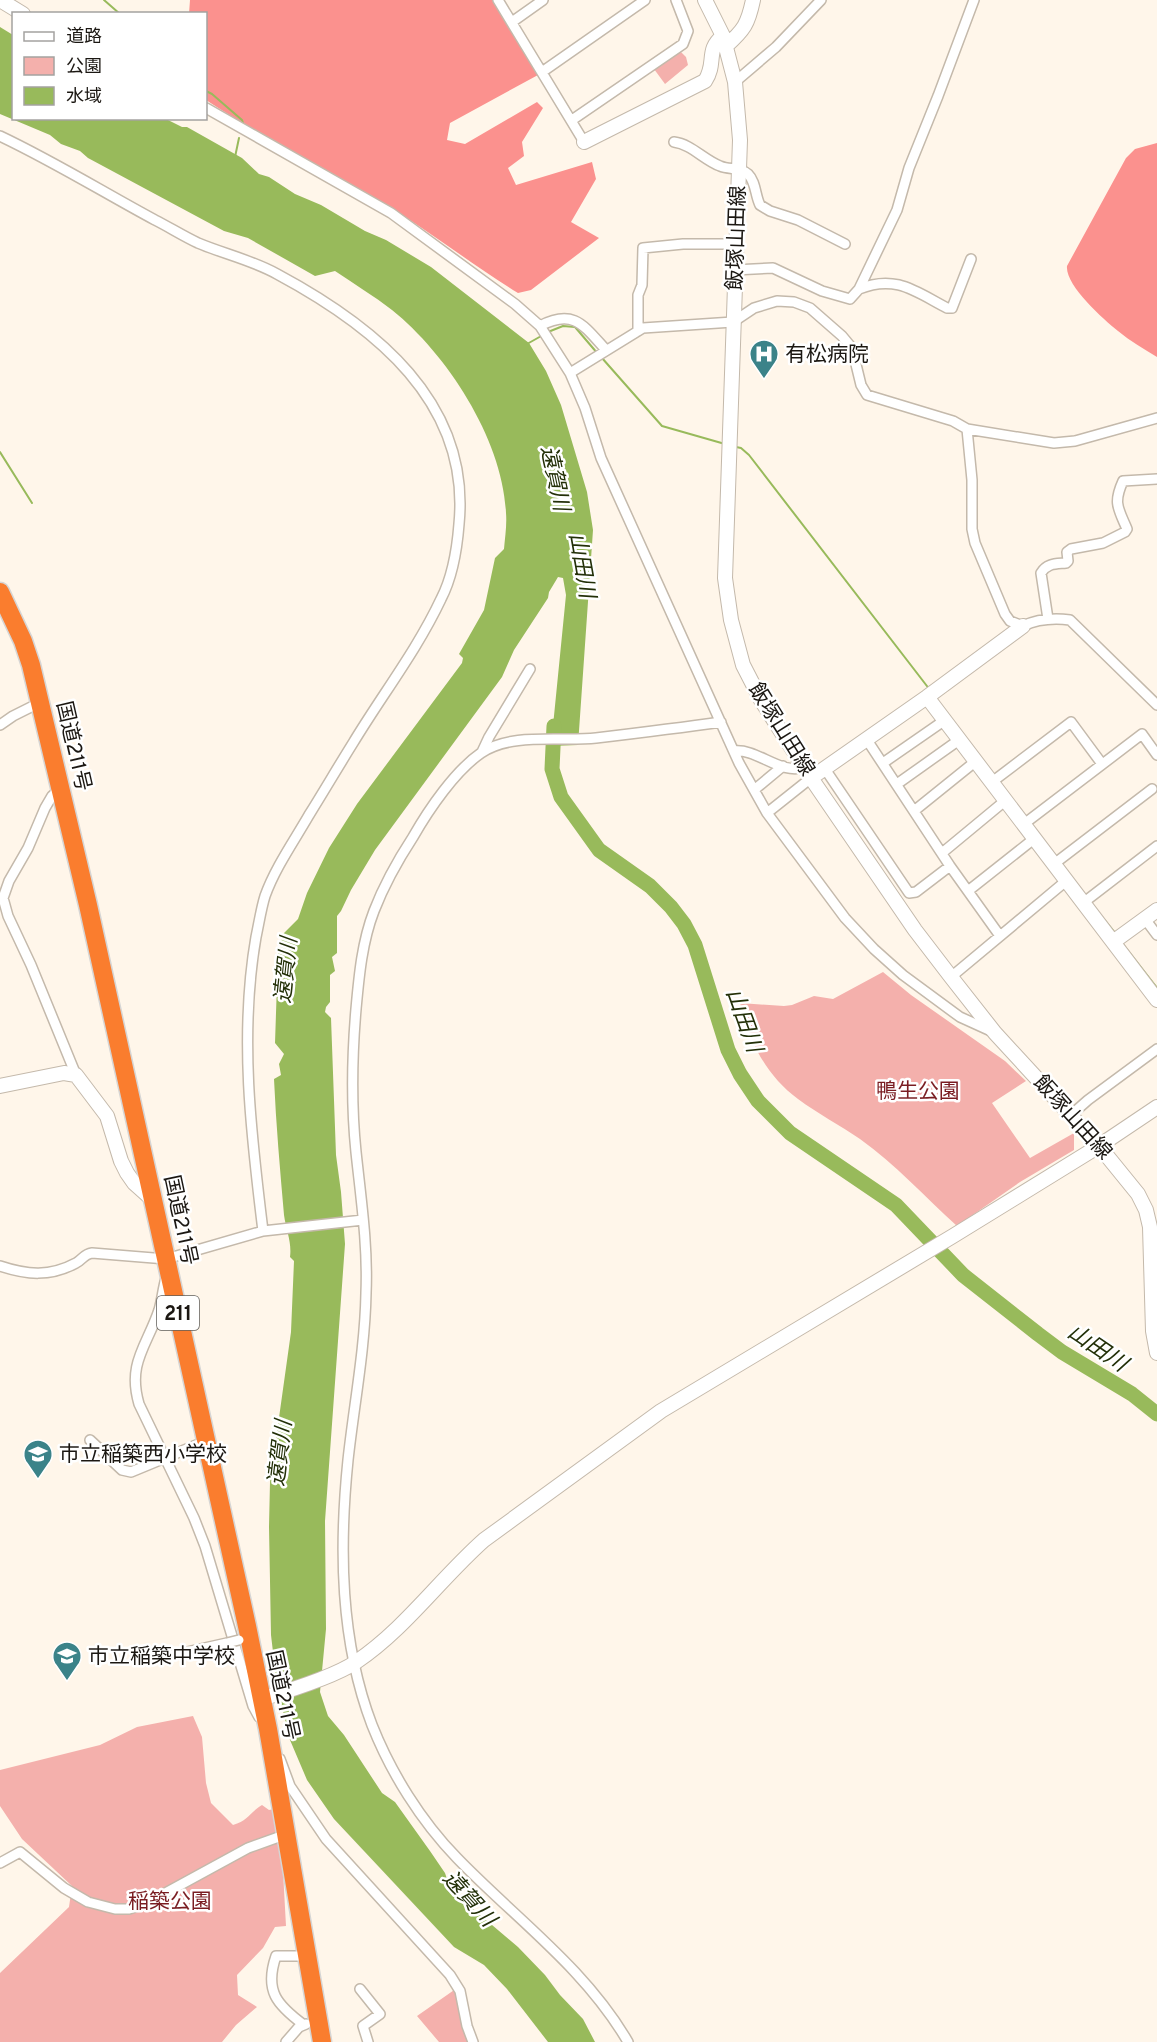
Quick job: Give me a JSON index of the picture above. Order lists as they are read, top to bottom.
{
  "streets": {
    "highway": ["国道211号", "211"],
    "street": ["飯塚山田線"]
  },
  "water": ["遠賀川", "山田川"],
  "parks": ["鴨生公園", "稲築公園"],
  "places": {
    "hospital": ["有松病院"],
    "school or university": ["市立稲築西小学校", "市立稲築中学校"]
  },
  "legend": ["道路", "公園", "水域"]
}
